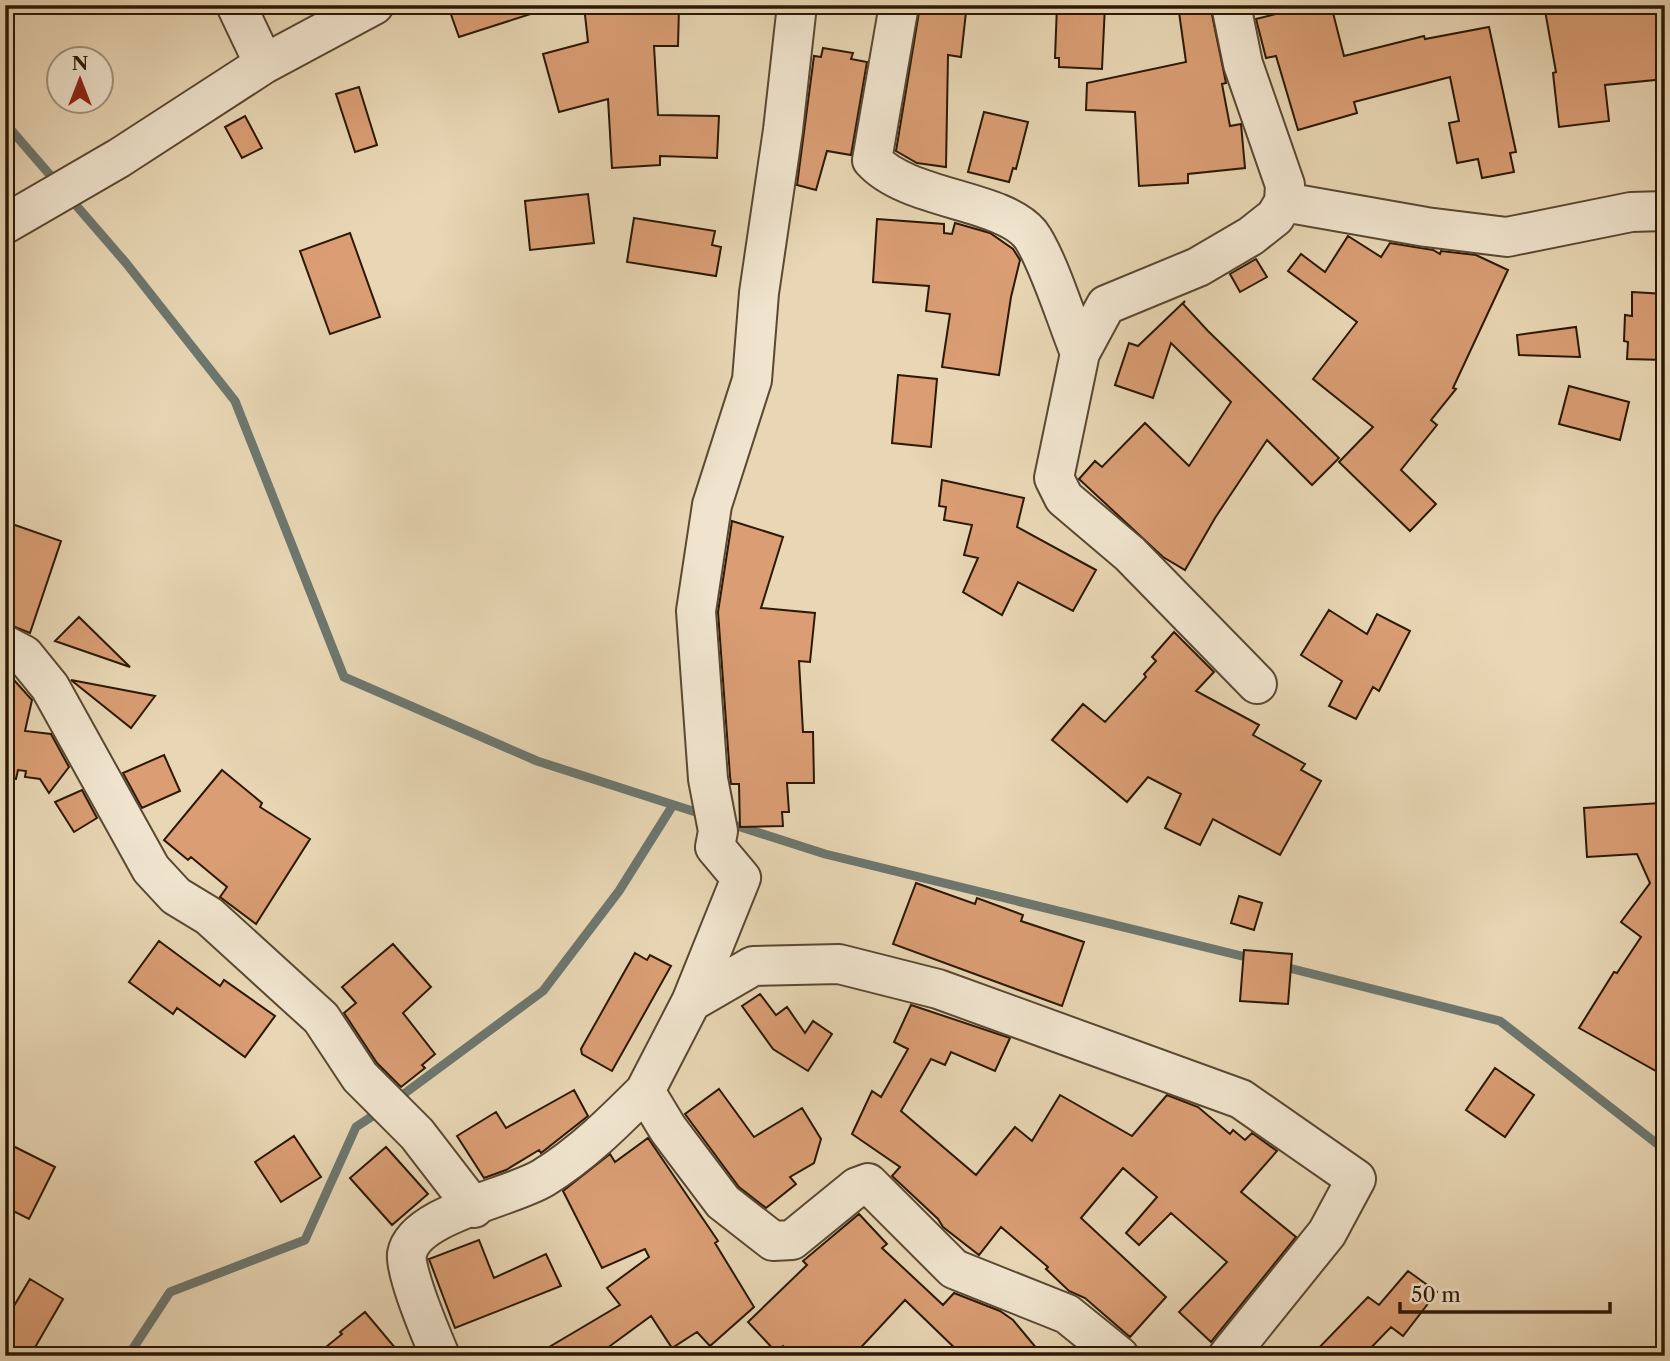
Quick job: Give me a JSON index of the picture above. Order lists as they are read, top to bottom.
{
  "scale_bar": "50 m",
  "north": "top"
}
